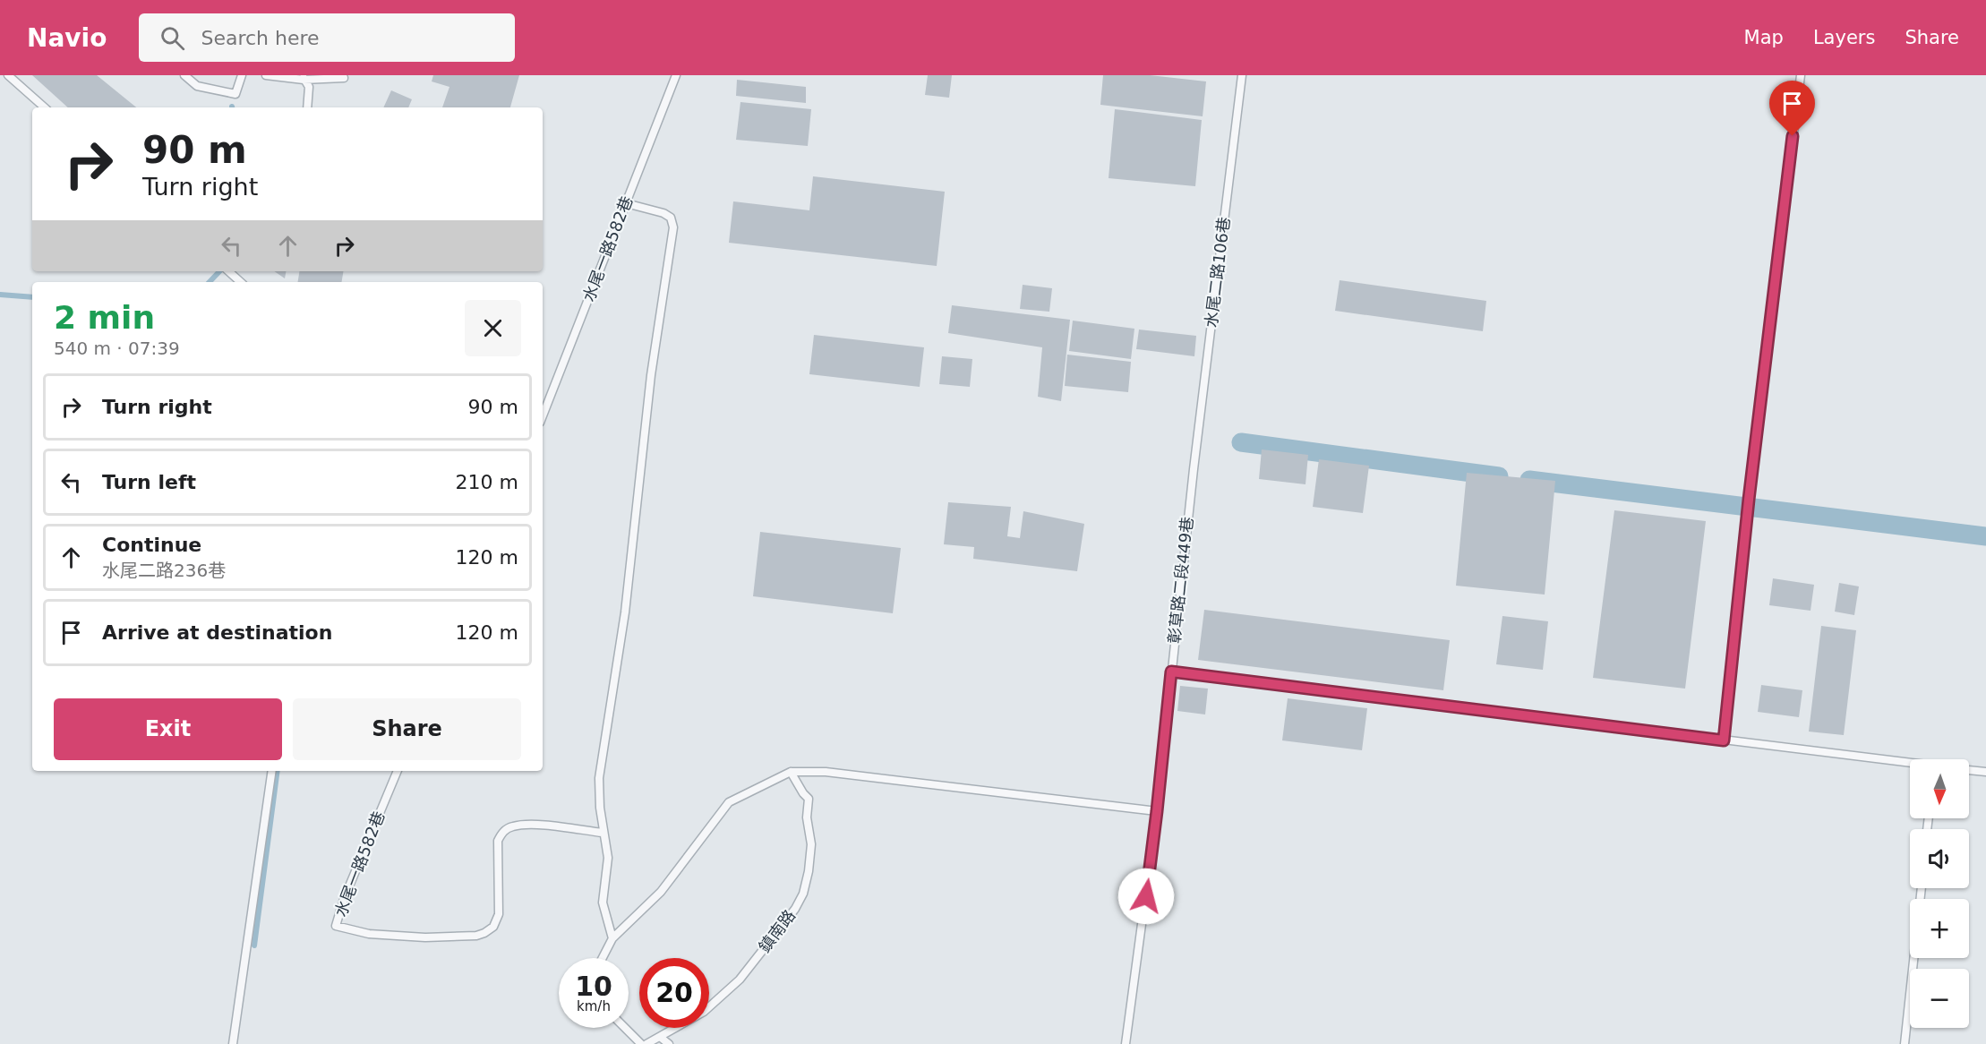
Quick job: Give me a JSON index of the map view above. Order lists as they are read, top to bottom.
{
  "streets": {
    "lane": [
      "水尾一路582巷",
      "水尾二路106巷",
      "彰草路二段449巷",
      "鎮南路"
    ]
  },
  "crossings": [
    ["水尾二路106巷", "彰草路二段449巷"]
  ],
  "north": "bottom",
  "page": {
    "header": "Navio",
    "search": "Search here",
    "nav": ["Map", "Layers", "Share"],
    "turn": ["90 m", "Turn right"],
    "heading": ["2 min", "540 m · 07:39"],
    "list": [
      {
        "name": "Turn right",
        "value": "90 m"
      },
      {
        "name": "Turn left",
        "value": "210 m"
      },
      {
        "name": "Continue",
        "note": "水尾二路236巷",
        "value": "120 m"
      },
      {
        "name": "Arrive at destination",
        "value": "120 m"
      }
    ],
    "buttons": ["Exit", "Share"],
    "map_buttons": ["+", "−"],
    "speed": "10 km/h",
    "limit": "20"
  }
}
